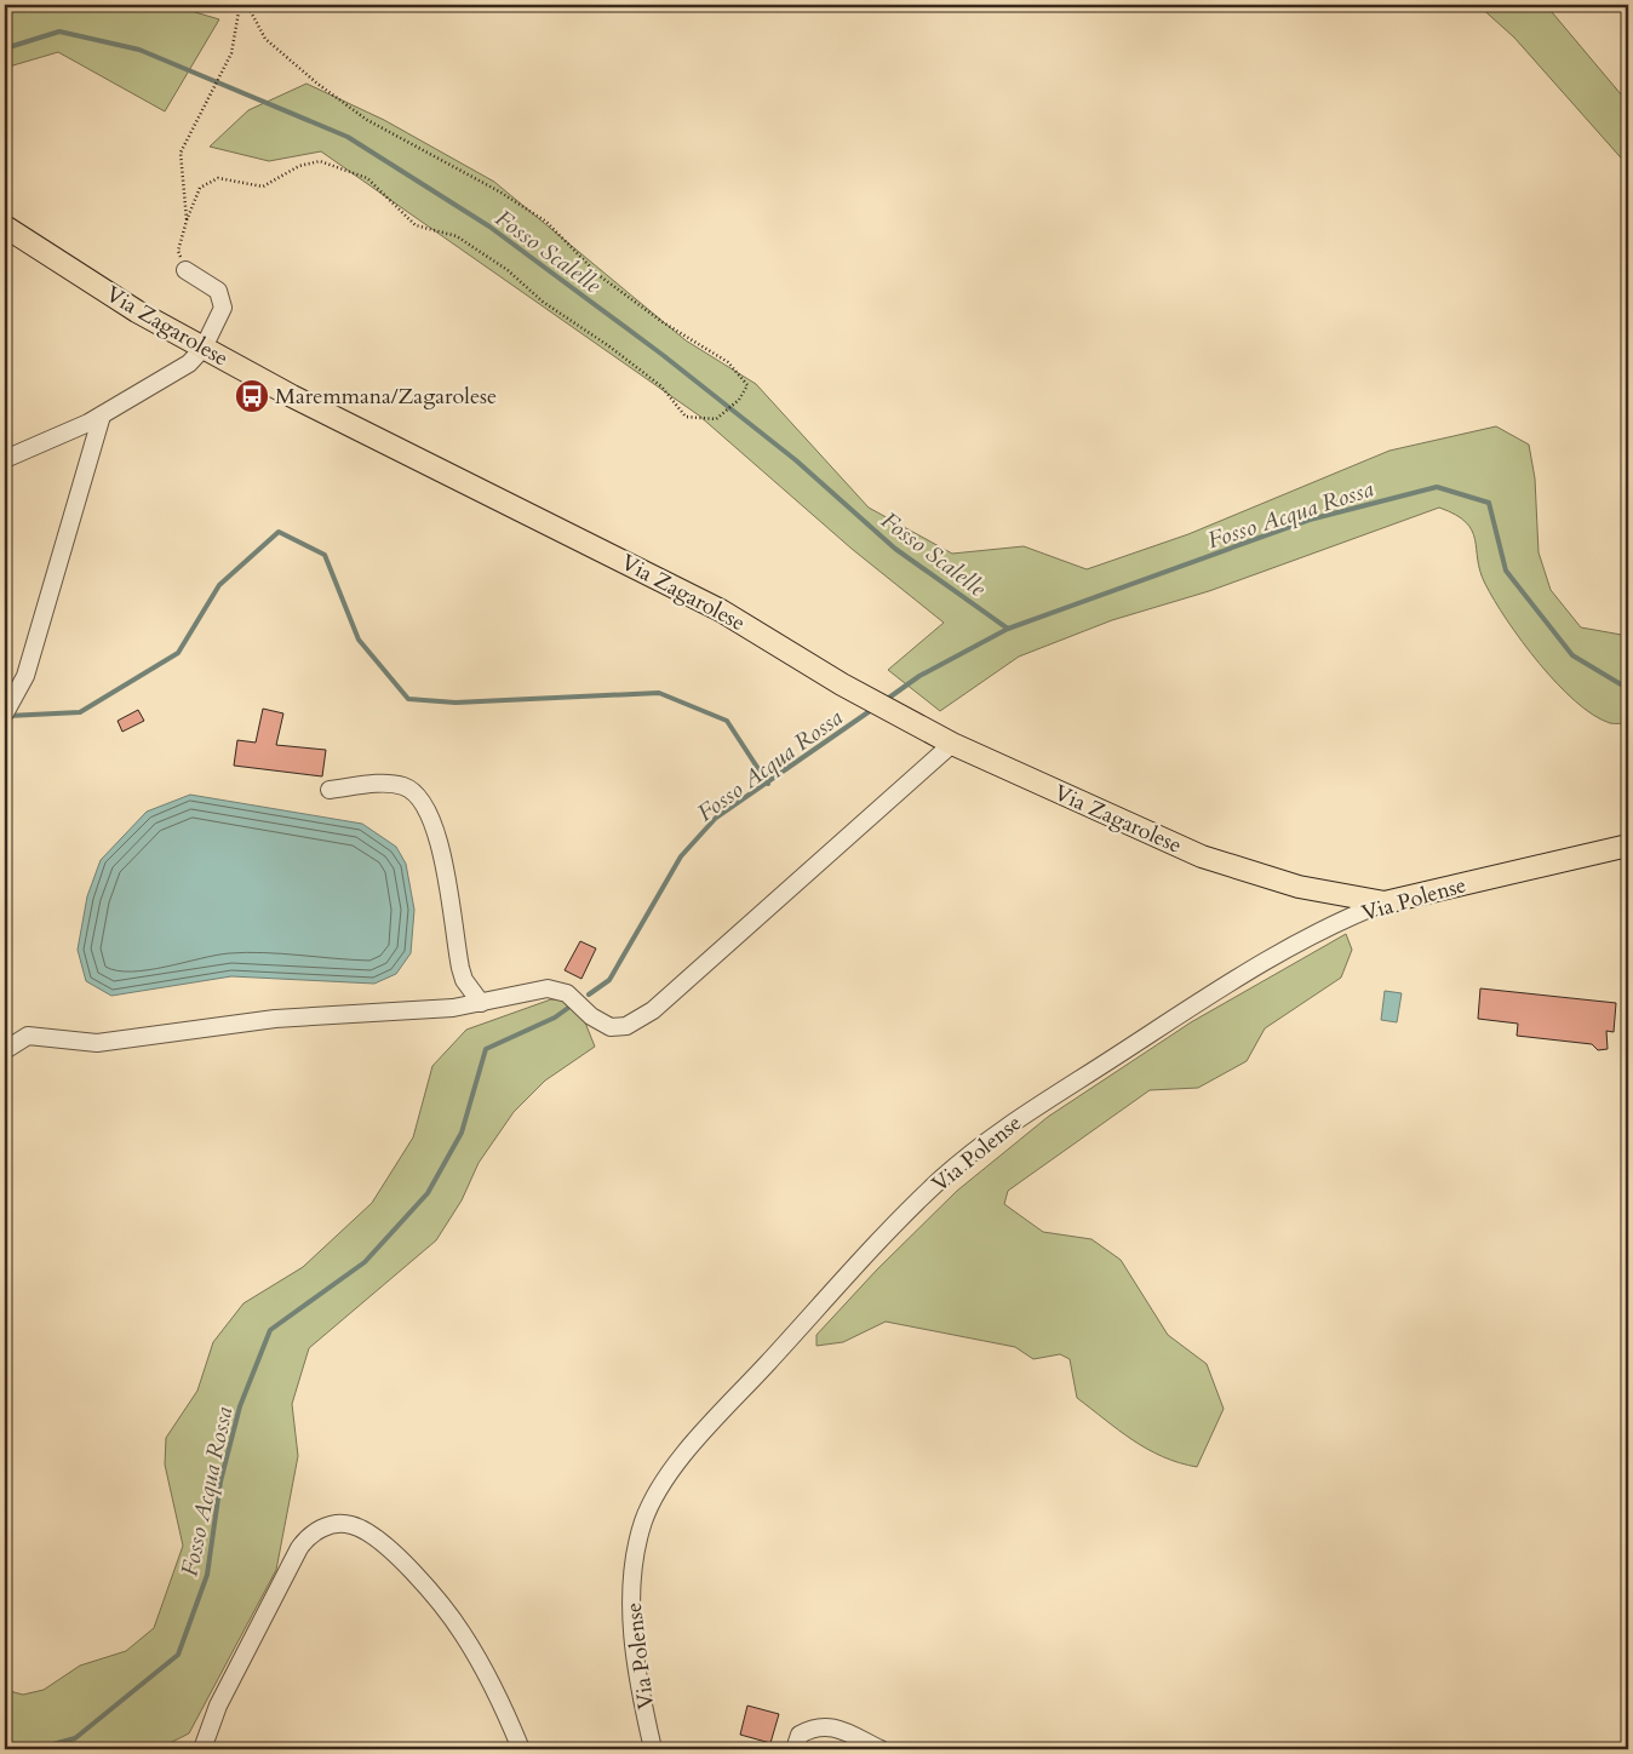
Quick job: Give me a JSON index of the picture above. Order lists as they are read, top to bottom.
{
  "streets": {
    "main road": ["Via Zagarolese", "Via Polense"]
  },
  "crossings": [
    ["Via Zagarolese", "Via Polense"]
  ],
  "water": ["Fosso Scalelle", "Fosso Acqua Rossa"],
  "places": {
    "bus stop": ["Maremmana/Zagarolese"]
  }
}
